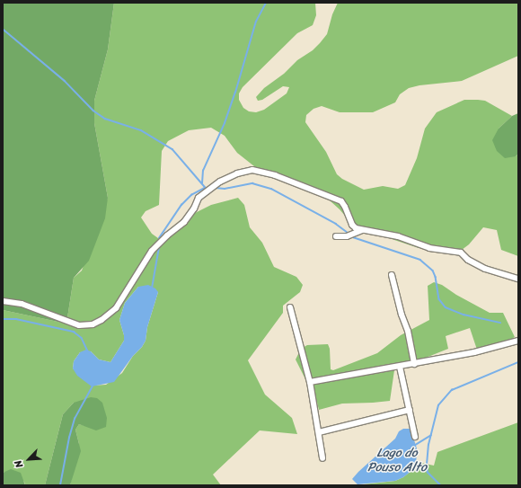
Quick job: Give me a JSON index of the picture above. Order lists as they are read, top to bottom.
{
  "water": ["Lago do Pouso Alto"],
  "north": "bottom left"
}
